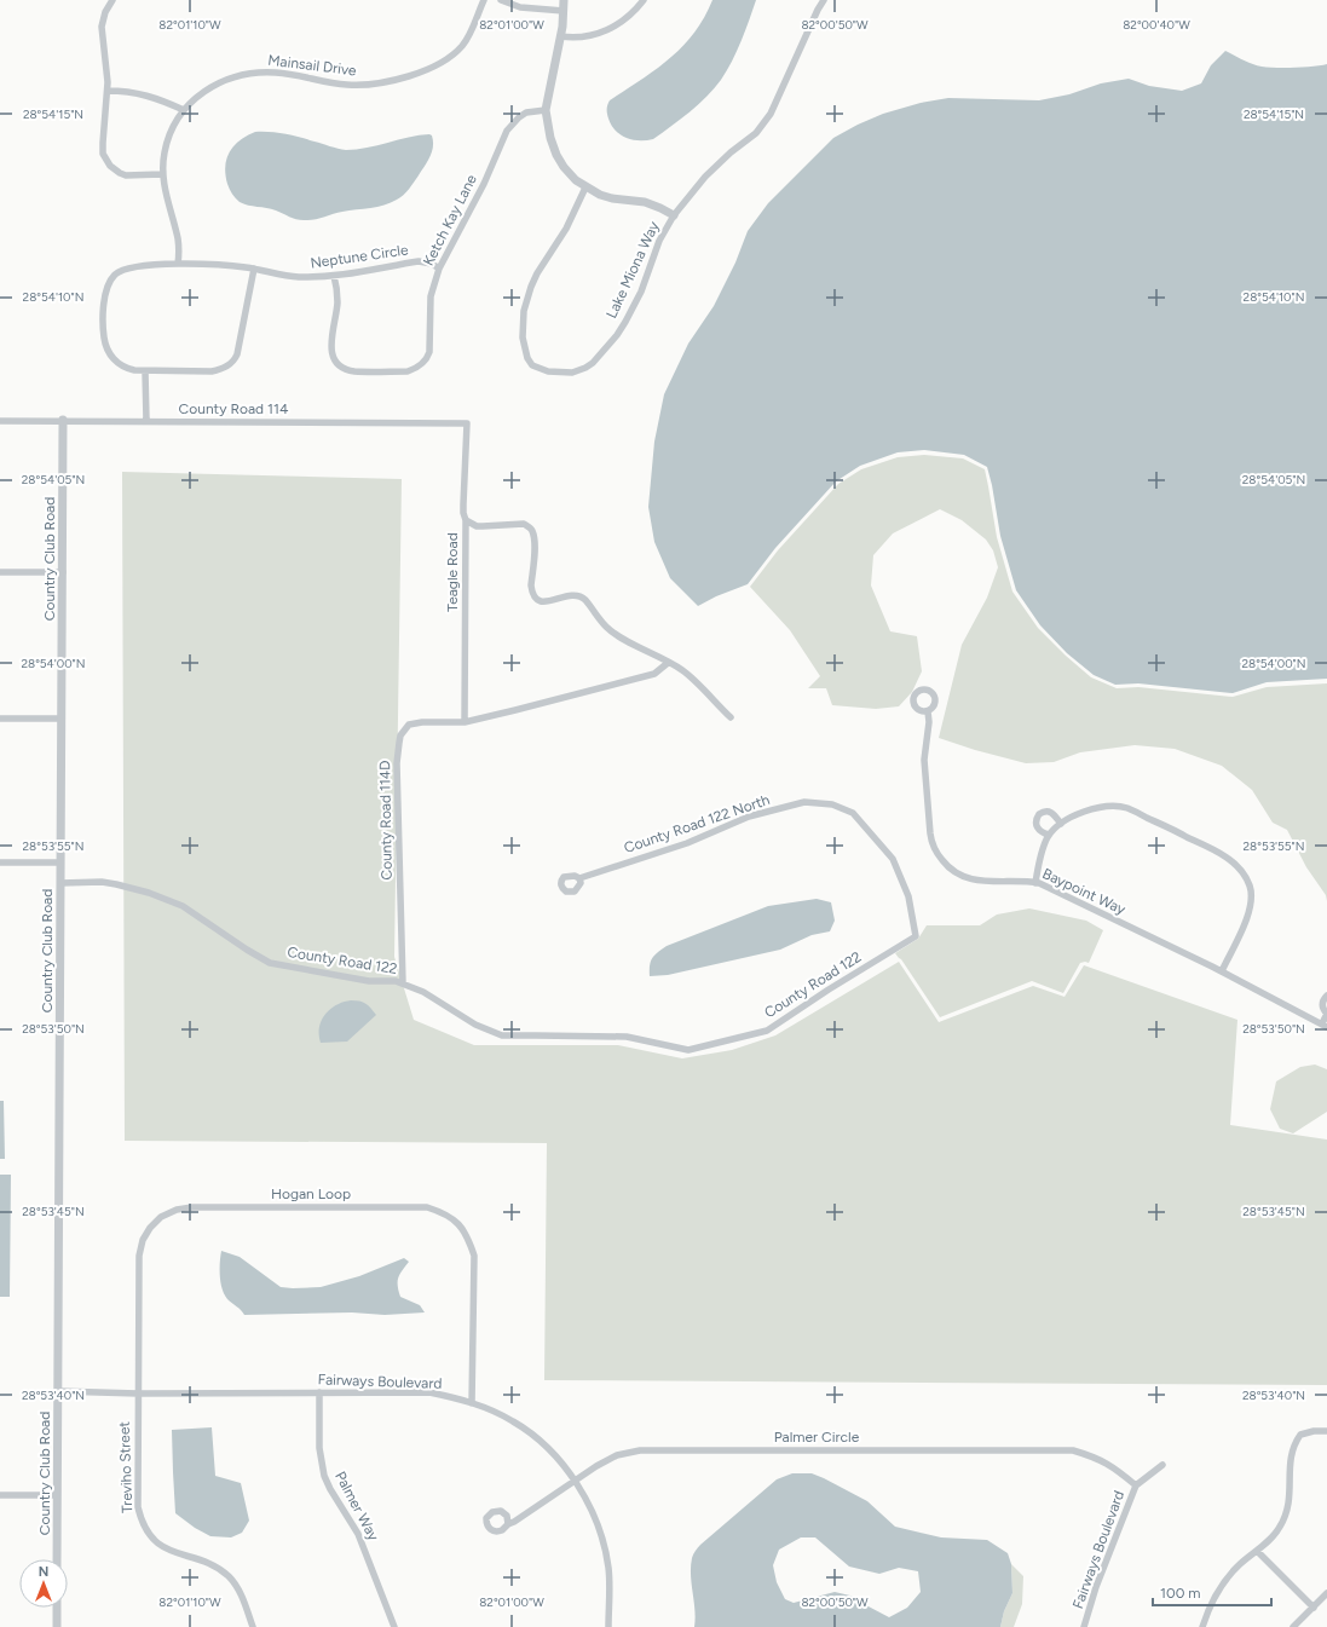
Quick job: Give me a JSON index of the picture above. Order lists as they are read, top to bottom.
{
  "streets": {
    "street": [
      "Mainsail Drive",
      "Ketch Kay Lane",
      "Neptune Circle",
      "Lake Miona Way",
      "County Road 114",
      "Country Club Road",
      "Teagle Road",
      "County Road 114D",
      "County Road 122 North",
      "Baypoint Way",
      "County Road 122",
      "Hogan Loop",
      "Fairways Boulevard",
      "Palmer Circle",
      "Treviho Street",
      "Palmer Way"
    ]
  },
  "crossings": [
    ["Mainsail Drive", "Neptune Circle"],
    ["Ketch Kay Lane", "Neptune Circle"],
    ["County Road 114", "Country Club Road"],
    ["County Road 114", "Teagle Road"],
    ["Country Club Road", "County Road 122"],
    ["Country Club Road", "Fairways Boulevard"],
    ["Teagle Road", "County Road 114D"],
    ["County Road 114D", "County Road 122"],
    ["County Road 122 North", "County Road 122"],
    ["Hogan Loop", "Fairways Boulevard"],
    ["Hogan Loop", "Treviho Street"],
    ["Fairways Boulevard", "Palmer Circle"],
    ["Fairways Boulevard", "Treviho Street"],
    ["Fairways Boulevard", "Palmer Way"]
  ],
  "scale_bar": "100 m",
  "north": "top",
  "coordinates": [
    "82°01'10\"W",
    "82°01'00\"W",
    "82°00'50\"W",
    "82°00'40\"W",
    "28°54'15\"N",
    "28°54'10\"N",
    "28°54'05\"N",
    "28°54'00\"N",
    "28°53'55\"N",
    "28°53'50\"N",
    "28°53'45\"N",
    "28°53'40\"N"
  ]
}
